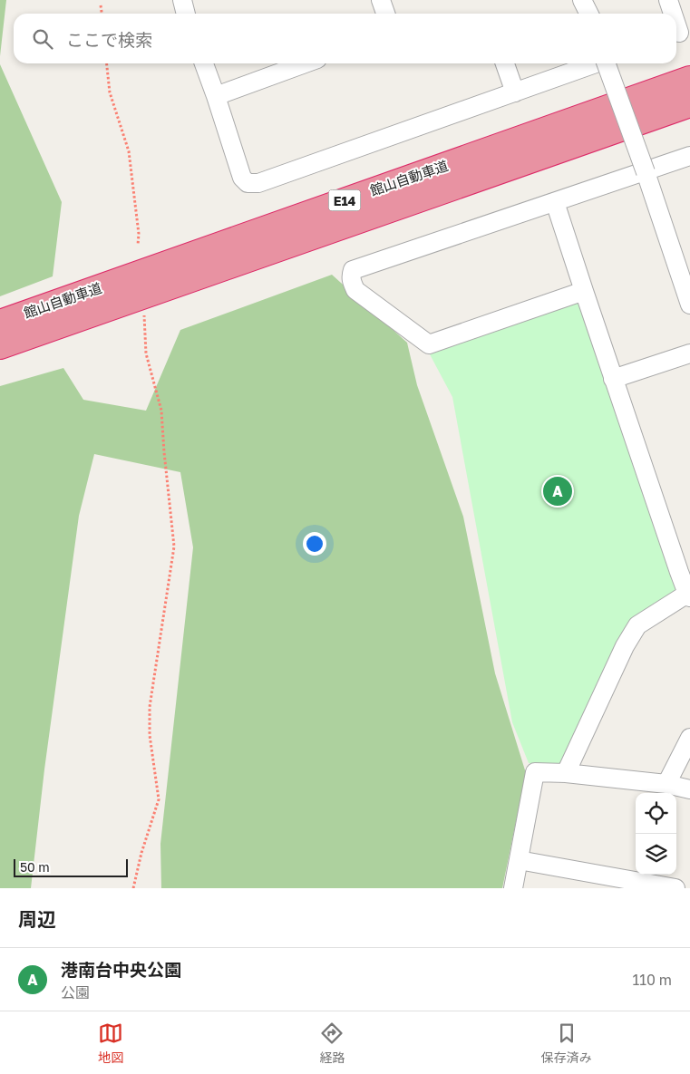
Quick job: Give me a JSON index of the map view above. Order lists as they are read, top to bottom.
{
  "streets": {
    "highway": ["館山自動車道", "E14"]
  },
  "scale_bar": "50 m",
  "page": {
    "search": "ここで検索",
    "pins": "A",
    "scale": "50 m",
    "heading": "周辺",
    "list": [
      {
        "mark": "A",
        "name": "港南台中央公園",
        "note": "公園",
        "value": "110 m"
      }
    ],
    "nav": ["地図", "経路", "保存済み"]
  }
}
